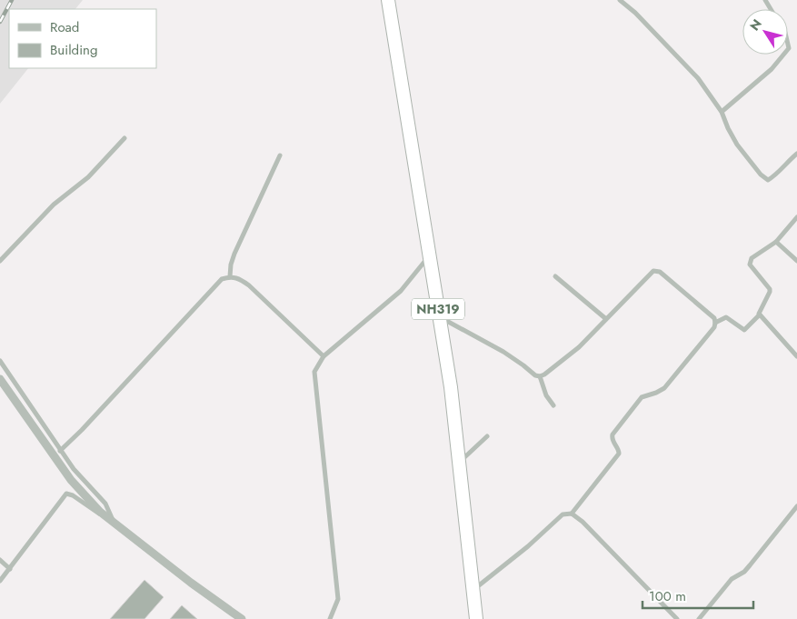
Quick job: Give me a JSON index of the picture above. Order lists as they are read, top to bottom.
{
  "streets": {
    "highway": ["NH319"]
  },
  "legend": ["Road", "Building"],
  "scale_bar": "100 m",
  "north": "top left"
}
